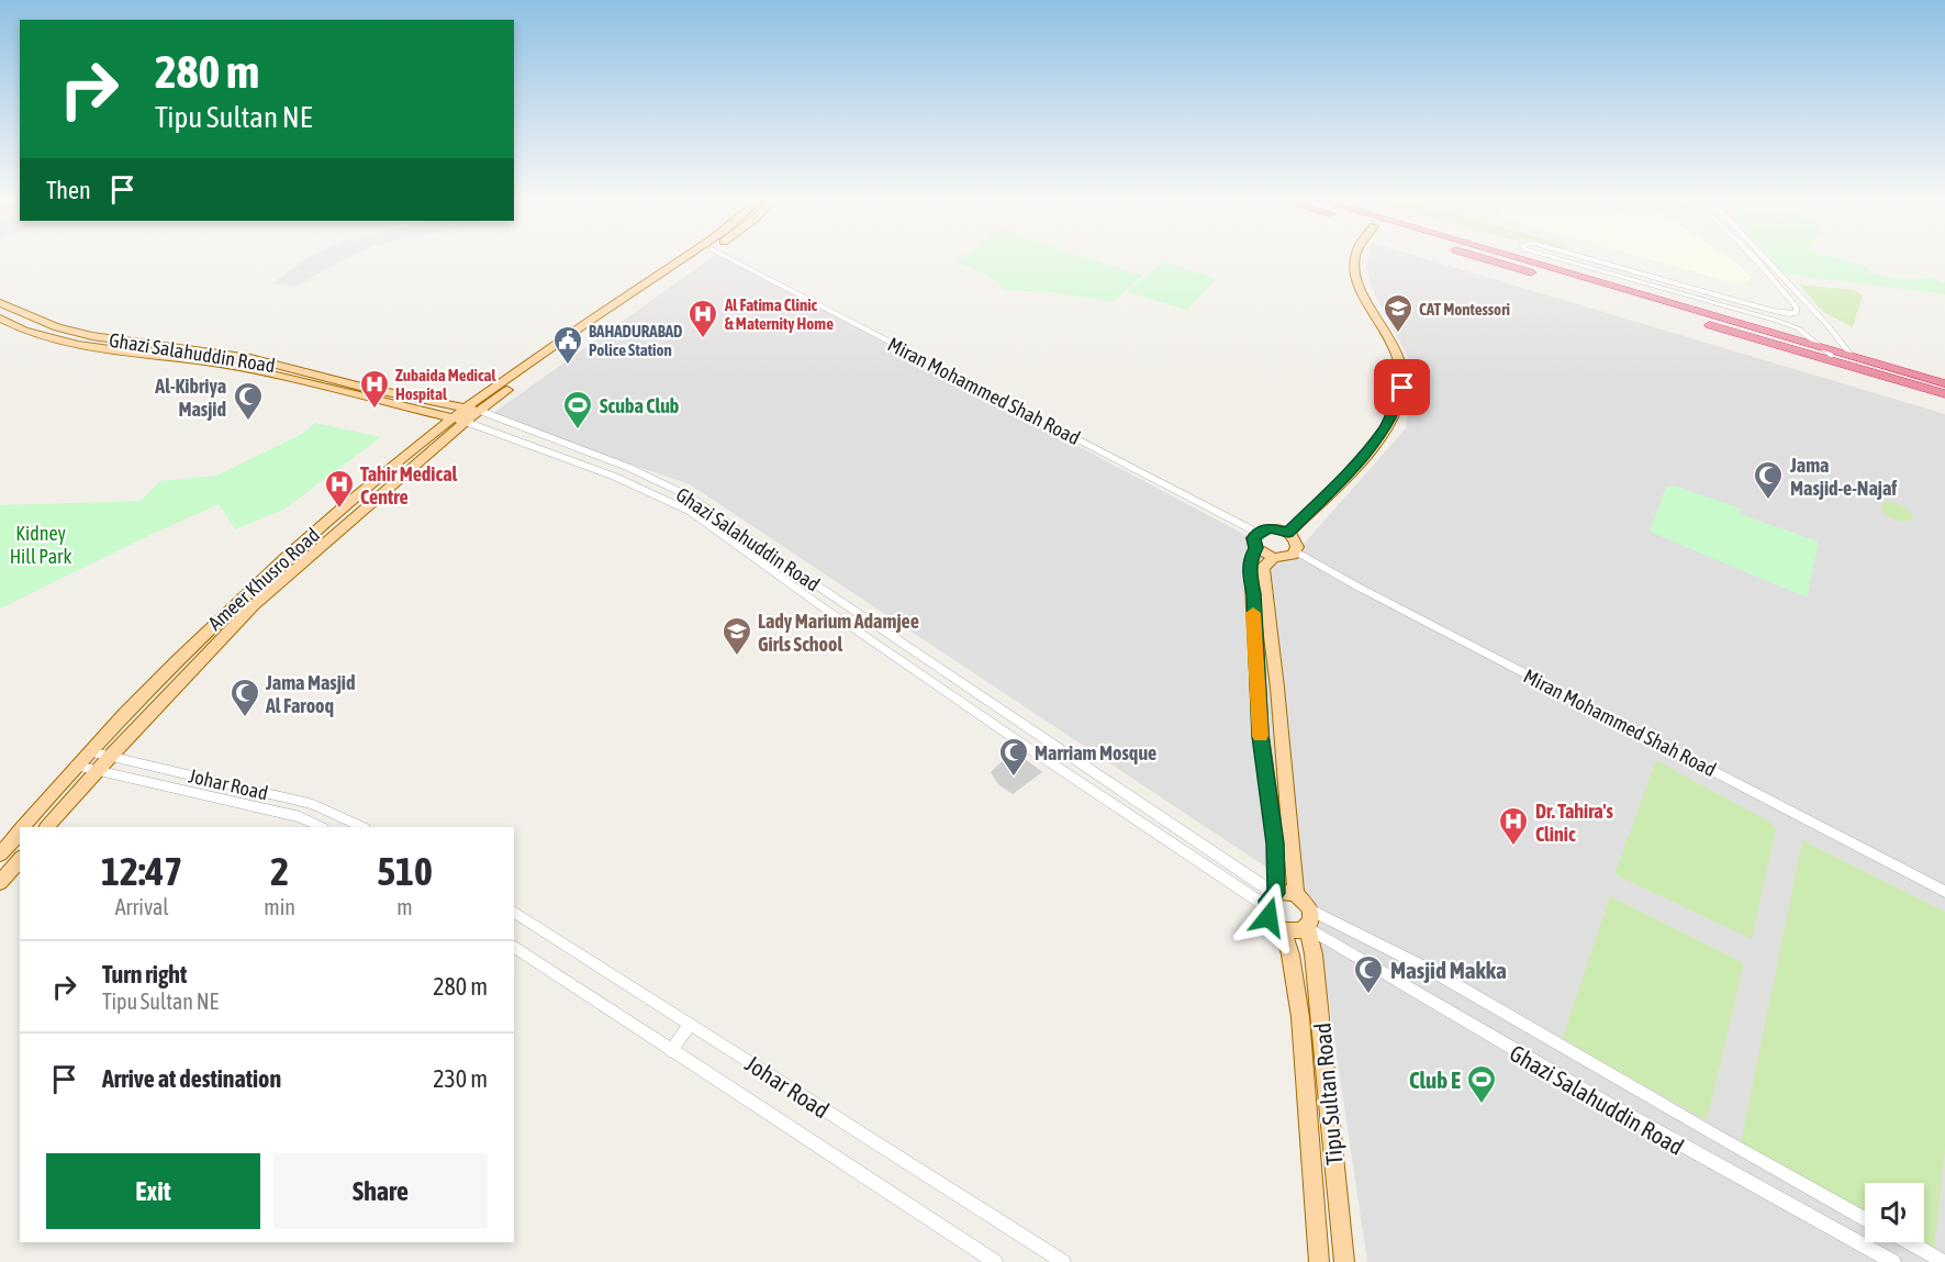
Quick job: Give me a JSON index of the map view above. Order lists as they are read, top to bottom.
{
  "streets": {
    "main road": ["Ghazi Salahuddin Road", "Ameer Khusro Road", "Tipu Sultan Road"],
    "street": ["Miran Mohammed Shah Road", "Johar Road"]
  },
  "crossings": [
    ["Ghazi Salahuddin Road", "Ameer Khusro Road"],
    ["Ghazi Salahuddin Road", "Tipu Sultan Road"],
    ["Ameer Khusro Road", "Johar Road"]
  ],
  "parks": ["Kidney Hill Park"],
  "places": {
    "school or university": ["CAT Montessori", "Lady Marium Adamjee Girls School"],
    "hospital": [
      "Al Fatima Clinic & Maternity Home",
      "Zubaida Medical Hospital",
      "Tahir Medical Centre",
      "Dr. Tahira's Clinic"
    ],
    "public building": ["BAHADURABAD Police Station"],
    "mosque": [
      "Al-Kibriya Masjid",
      "Jama Masjid-e-Najaf",
      "Jama Masjid Al Farooq",
      "Marriam Mosque",
      "Masjid Makka"
    ],
    "sports": ["Scuba Club", "Club E"]
  },
  "page": {
    "turn": ["280 m", "Tipu Sultan NE"],
    "then": "Then",
    "eta": [
      "12:47",
      "Arrival",
      "2",
      "min",
      "510",
      "m"
    ],
    "list": [
      {
        "name": "Turn right",
        "note": "Tipu Sultan NE",
        "value": "280 m"
      },
      {
        "name": "Arrive at destination",
        "value": "230 m"
      }
    ],
    "buttons": ["Exit", "Share"]
  }
}
